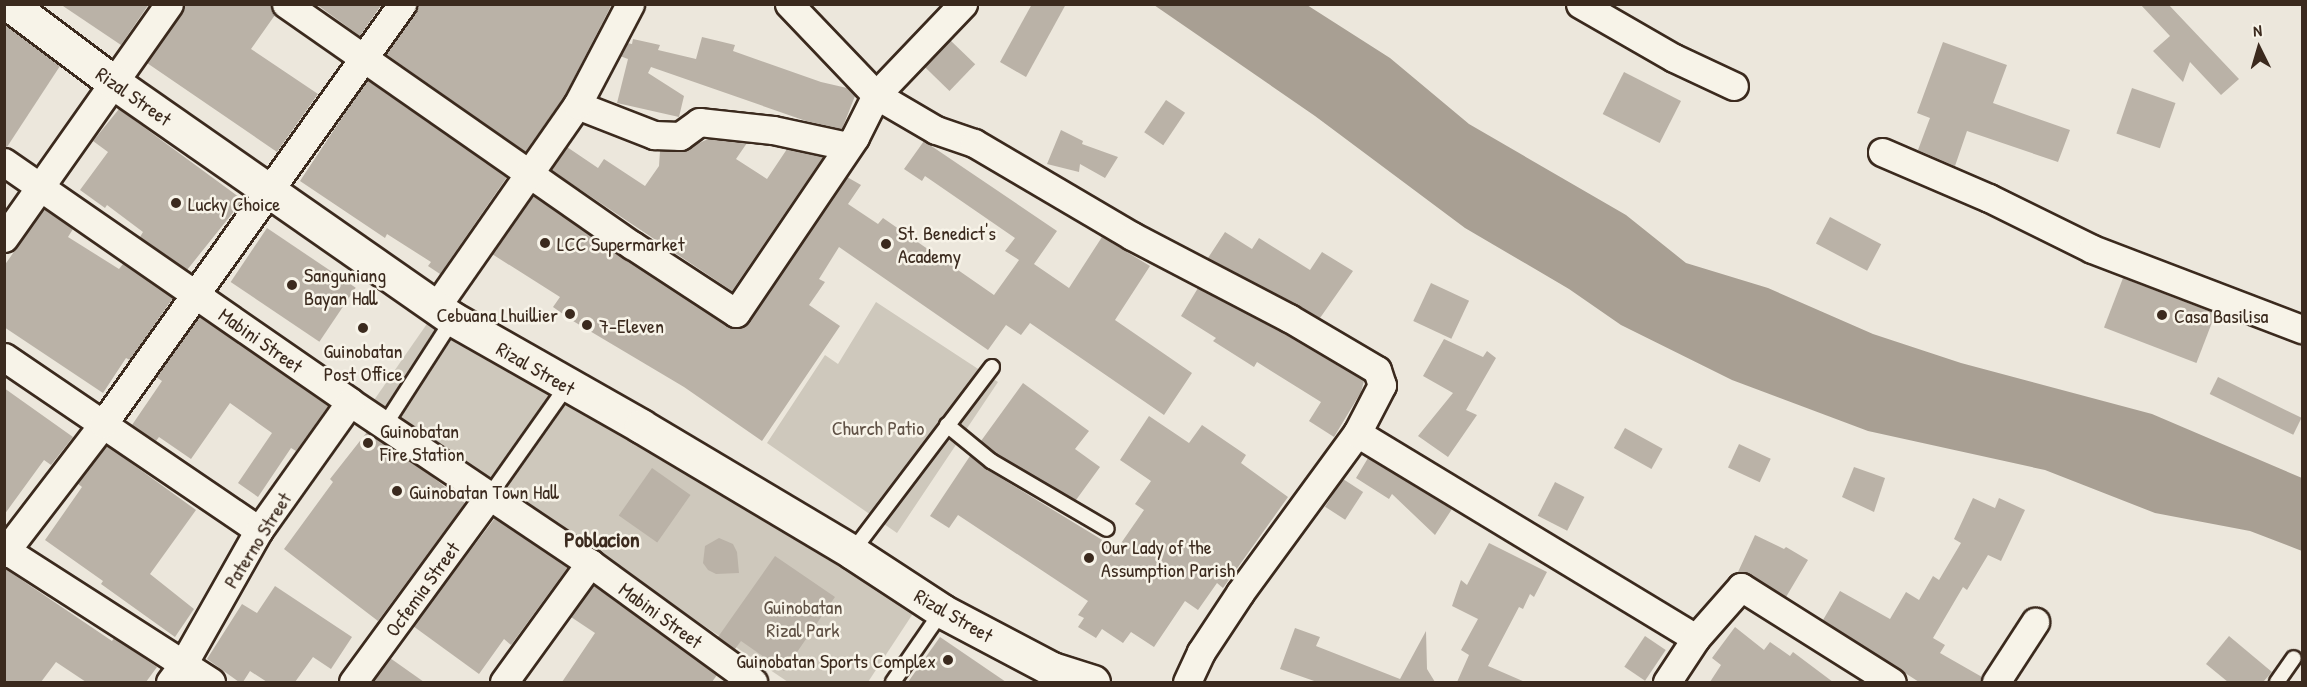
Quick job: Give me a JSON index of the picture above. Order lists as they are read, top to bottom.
{
  "streets": {
    "main road": ["Rizal Street"],
    "street": ["Mabini Street", "Paterno Street", "Ocfemia Street"]
  },
  "crossings": [
    ["Mabini Street", "Paterno Street"],
    ["Mabini Street", "Ocfemia Street"]
  ],
  "districts": ["Poblacion"],
  "parks": ["Church Patio", "Guinobatan Rizal Park"],
  "places": [
    "Lucky Choice",
    "LCC Supermarket",
    "St. Benedict's Academy",
    "Sanguniang Bayan Hall",
    "Cebuana Lhuillier",
    "Casa Basilisa",
    "7-Eleven",
    "Guinobatan Post Office",
    "Guinobatan Fire Station",
    "Guinobatan Town Hall",
    "Our Lady of the Assumption Parish",
    "Guinobatan Sports Complex"
  ],
  "north": "top"
}
